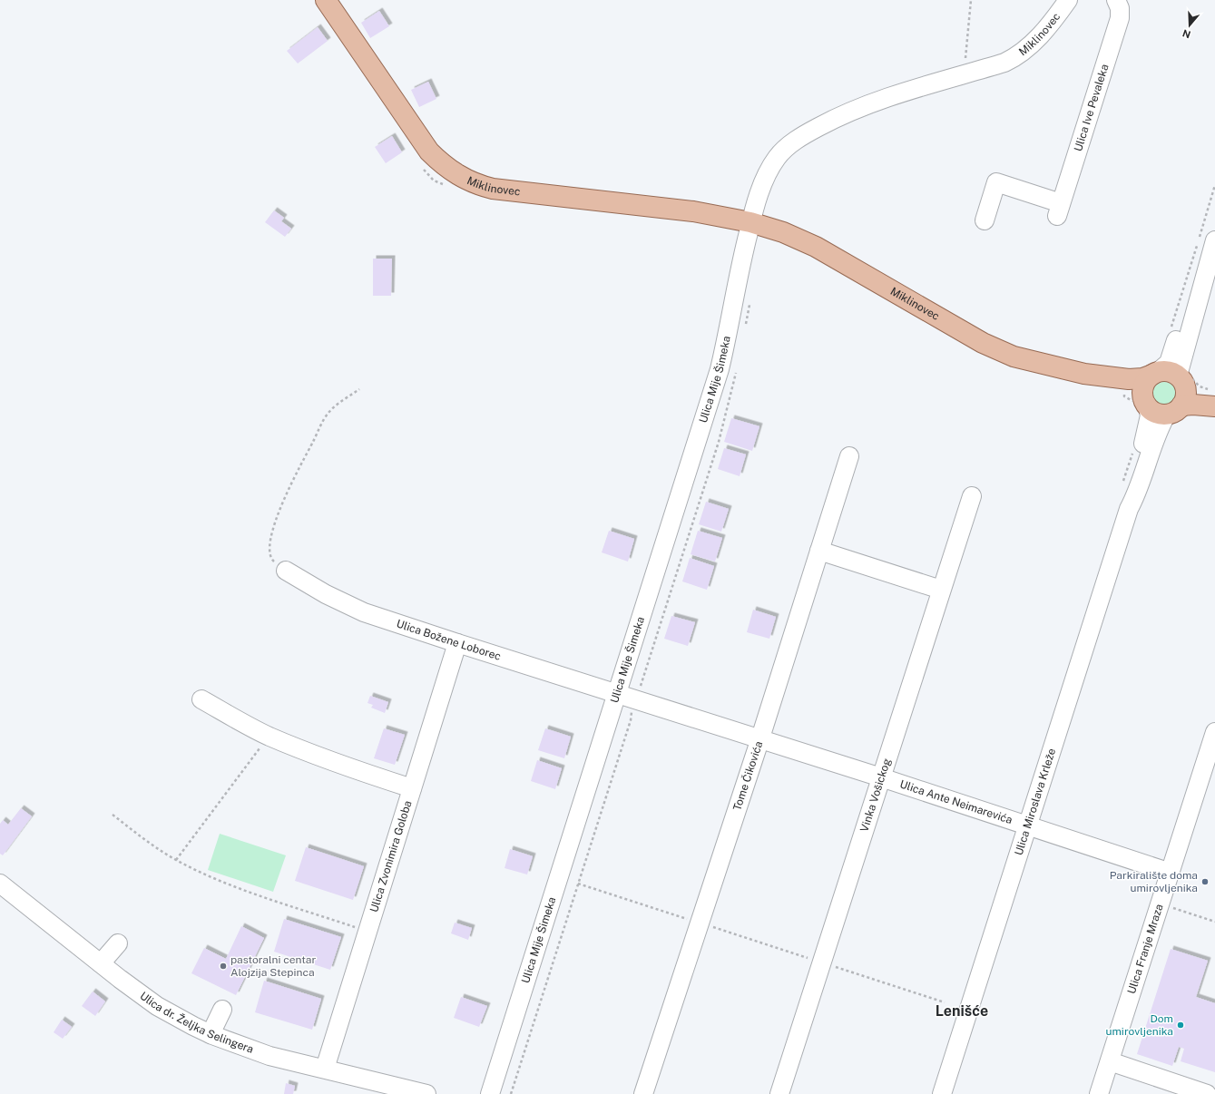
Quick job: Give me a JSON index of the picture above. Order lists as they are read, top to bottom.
{
  "streets": {
    "main road": ["Miklinovec"],
    "street": [
      "Ulica Ive Pevaleka",
      "Ulica Mije Šimeka",
      "Ulica Božene Loborec",
      "Tome Čikovića",
      "Vinka Vošickog",
      "Ulica Ante Neimarevića",
      "Ulica Miroslava Krleže",
      "Ulica Zvonimira Goloba",
      "Ulica Franje Mraza",
      "Ulica dr. Željka Selingera"
    ]
  },
  "crossings": [
    ["Miklinovec", "Ulica Mije Šimeka"],
    ["Miklinovec", "Ulica Miroslava Krleže"],
    ["Ulica Mije Šimeka", "Ulica Božene Loborec"],
    ["Ulica Mije Šimeka", "Ulica Ante Neimarevića"],
    ["Ulica Božene Loborec", "Ulica Ante Neimarevića"],
    ["Ulica Božene Loborec", "Ulica Zvonimira Goloba"],
    ["Tome Čikovića", "Ulica Ante Neimarevića"],
    ["Vinka Vošickog", "Ulica Ante Neimarevića"],
    ["Ulica Ante Neimarevića", "Ulica Miroslava Krleže"],
    ["Ulica Ante Neimarevića", "Ulica Franje Mraza"],
    ["Ulica Zvonimira Goloba", "Ulica dr. Željka Selingera"]
  ],
  "districts": ["Lenišće"],
  "places": ["Parkiralište doma umirovljenika", "pastoralni centar Alojzija Stepinca", "Dom umirovljenika"],
  "north": "bottom"
}
